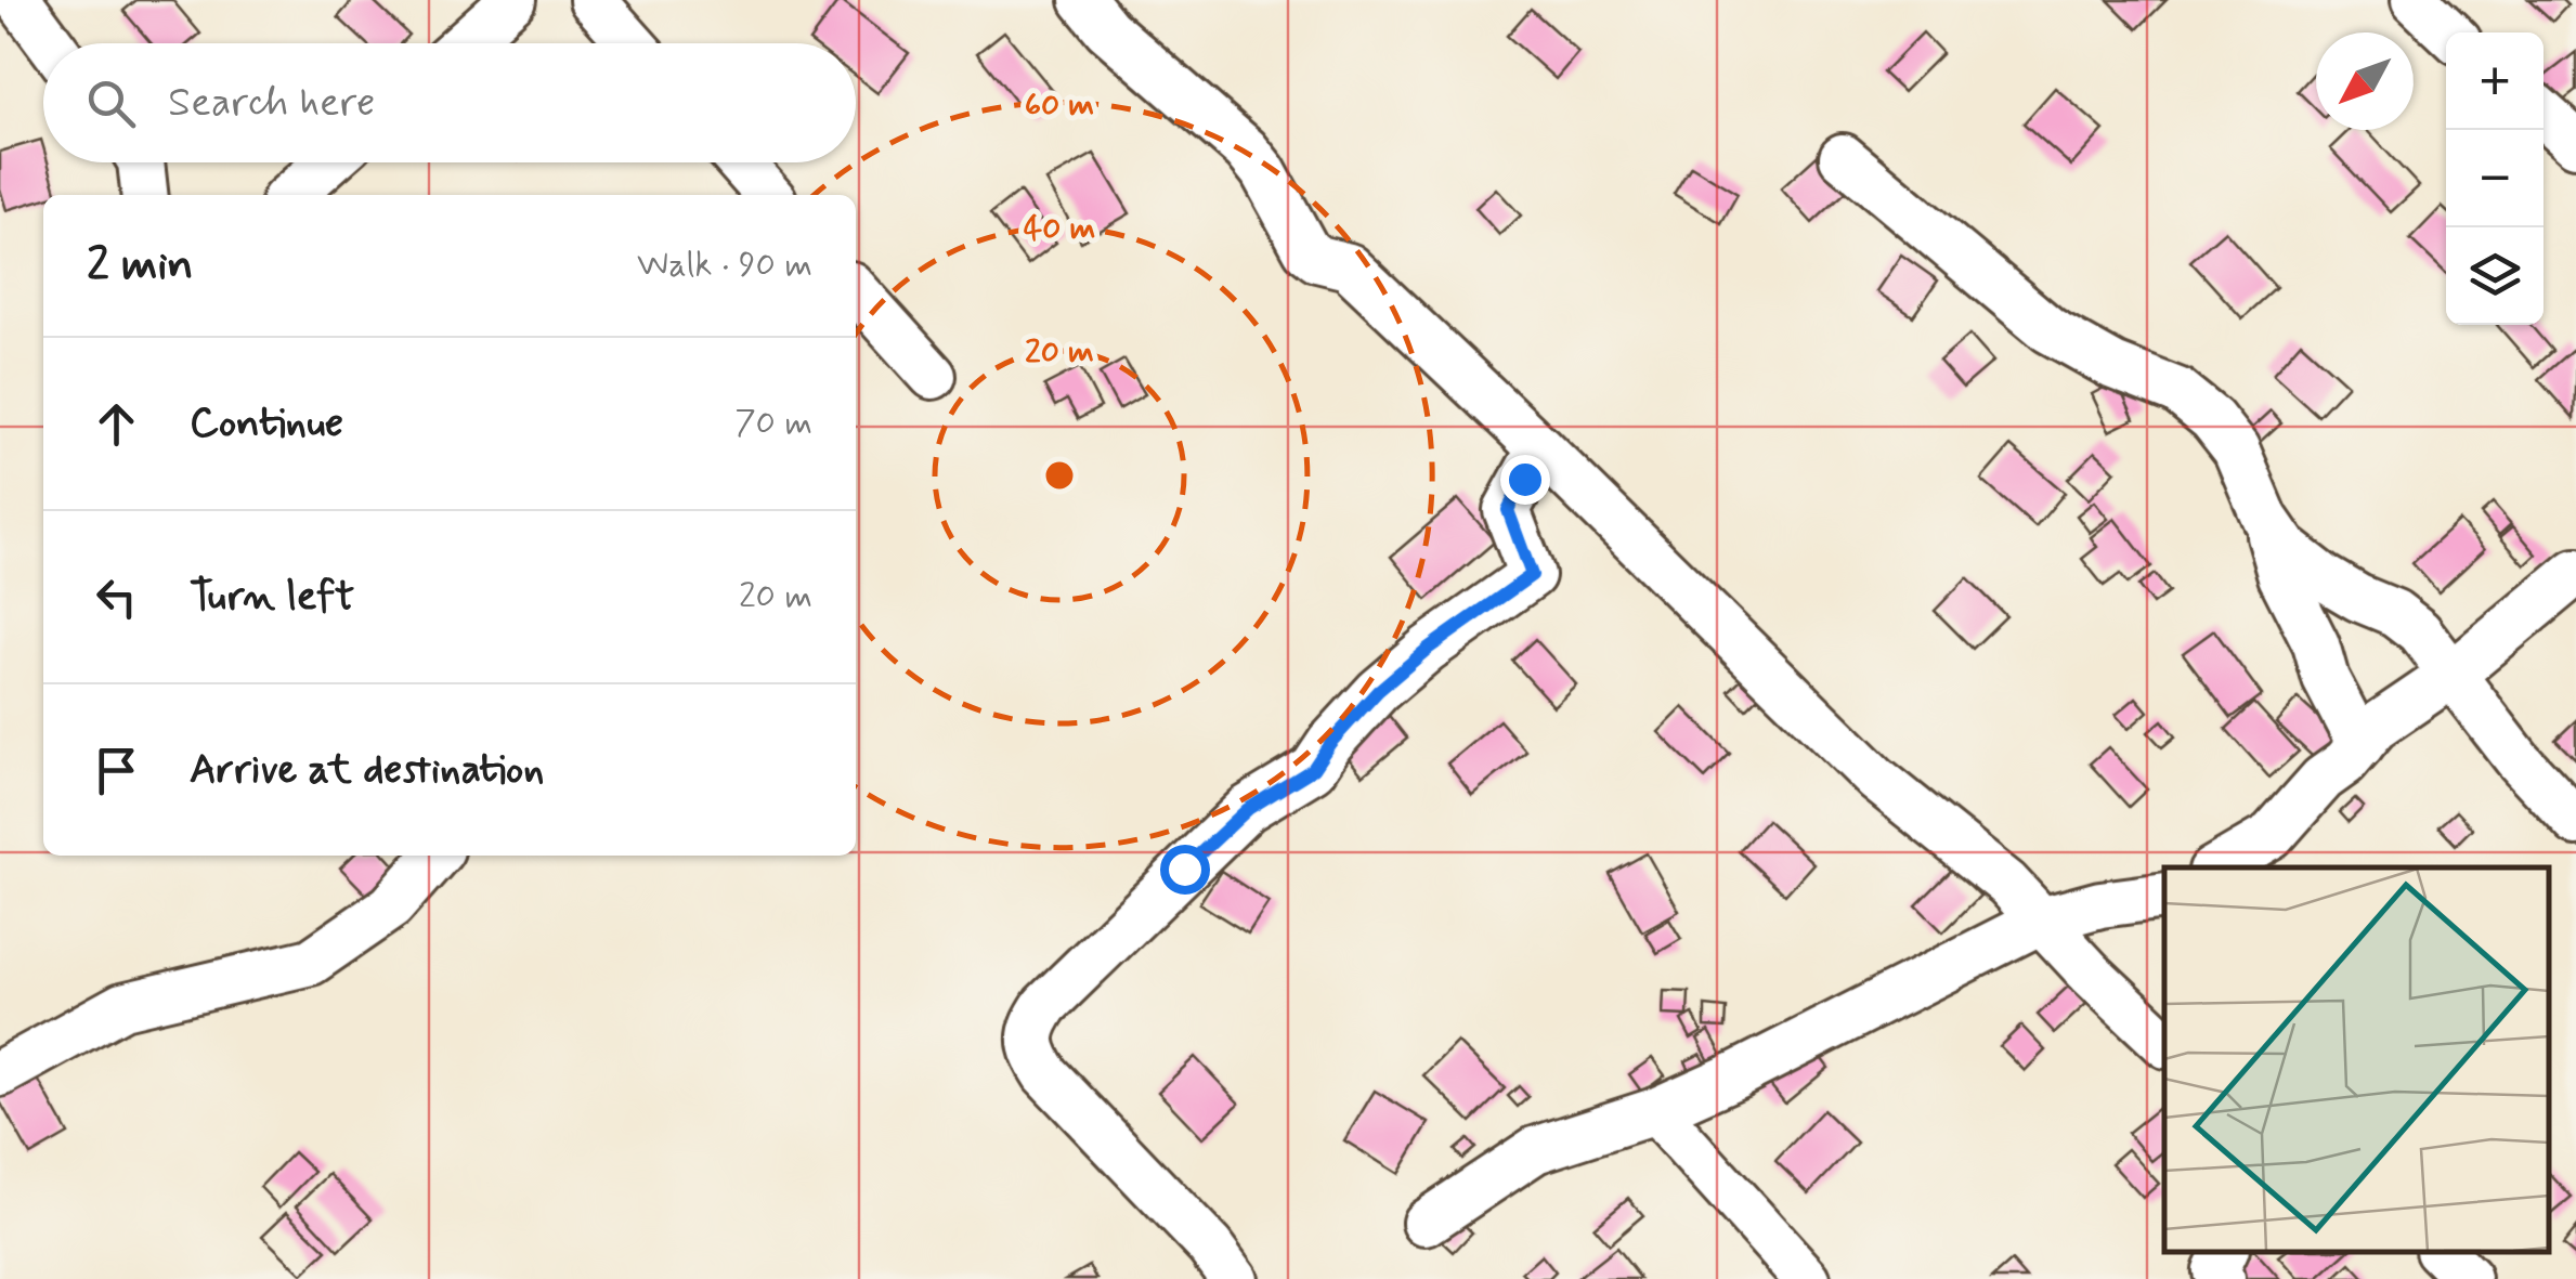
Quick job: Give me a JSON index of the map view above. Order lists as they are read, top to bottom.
{
  "north": "bottom left",
  "page": {
    "map_buttons": ["+", "−"],
    "search": "Search here",
    "heading": ["2 min", "Walk · 90 m"],
    "list": [
      ["Continue", "70 m"],
      ["Turn left", "20 m"],
      "Arrive at destination"
    ]
  },
  "rings": ["60 m", "40 m", "20 m"]
}
